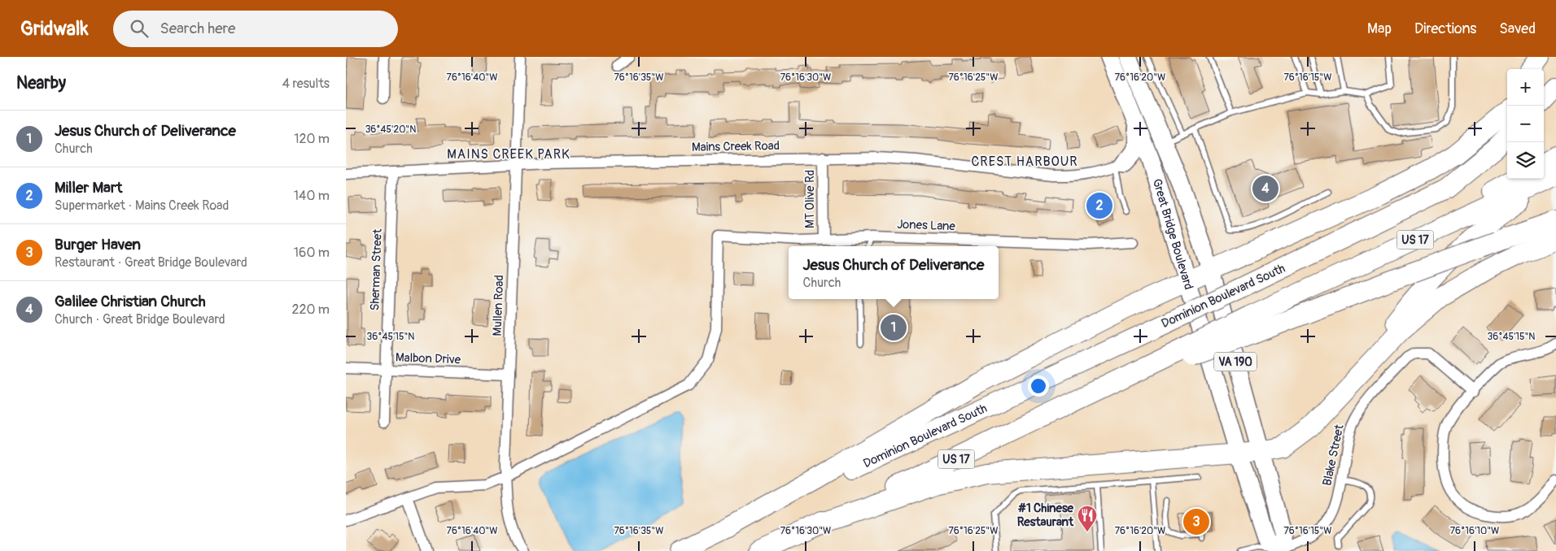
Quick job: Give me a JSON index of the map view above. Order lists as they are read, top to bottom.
{
  "streets": {
    "highway": ["US 17", "Dominion Boulevard South"],
    "main road": ["Great Bridge Boulevard", "VA 190"],
    "street": [
      "Mains Creek Road",
      "MT Olive Rd",
      "Jones Lane",
      "Sherman Street",
      "Mullen Road",
      "Malbon Drive",
      "Blake Street"
    ]
  },
  "crossings": [
    ["Mains Creek Road", "MT Olive Rd"],
    ["Mains Creek Road", "Sherman Street"],
    ["Mains Creek Road", "Mullen Road"],
    ["MT Olive Rd", "Jones Lane"],
    ["Jones Lane", "Mullen Road"],
    ["Great Bridge Boulevard", "Blake Street"],
    ["Sherman Street", "Malbon Drive"],
    ["Mullen Road", "Malbon Drive"]
  ],
  "districts": ["MAINS CREEK PARK", "CREST HARBOUR"],
  "places": {
    "restaurant": ["#1 Chinese Restaurant"]
  },
  "page": {
    "header": "Gridwalk",
    "search": "Search here",
    "nav": ["Map", "Directions", "Saved"],
    "heading": ["Nearby", "4 results"],
    "map_buttons": ["+", "−"],
    "list": [
      {
        "mark": "1",
        "name": "Jesus Church of Deliverance",
        "note": "Church",
        "value": "120 m"
      },
      {
        "mark": "2",
        "name": "Miller Mart",
        "note": "Supermarket · Mains Creek Road",
        "value": "140 m"
      },
      {
        "mark": "3",
        "name": "Burger Haven",
        "note": "Restaurant · Great Bridge Boulevard",
        "value": "160 m"
      },
      {
        "mark": "4",
        "name": "Galilee Christian Church",
        "note": "Church · Great Bridge Boulevard",
        "value": "220 m"
      }
    ],
    "pins": [
      "4",
      "2",
      "1",
      "3"
    ],
    "popup": ["Jesus Church of Deliverance", "Church"]
  },
  "coordinates": [
    "76°16'40\"W",
    "76°16'35\"W",
    "76°16'30\"W",
    "76°16'25\"W",
    "76°16'20\"W",
    "76°16'15\"W",
    "36°45'20\"N",
    "36°45'15\"N",
    "76°16'10\"W"
  ]
}
